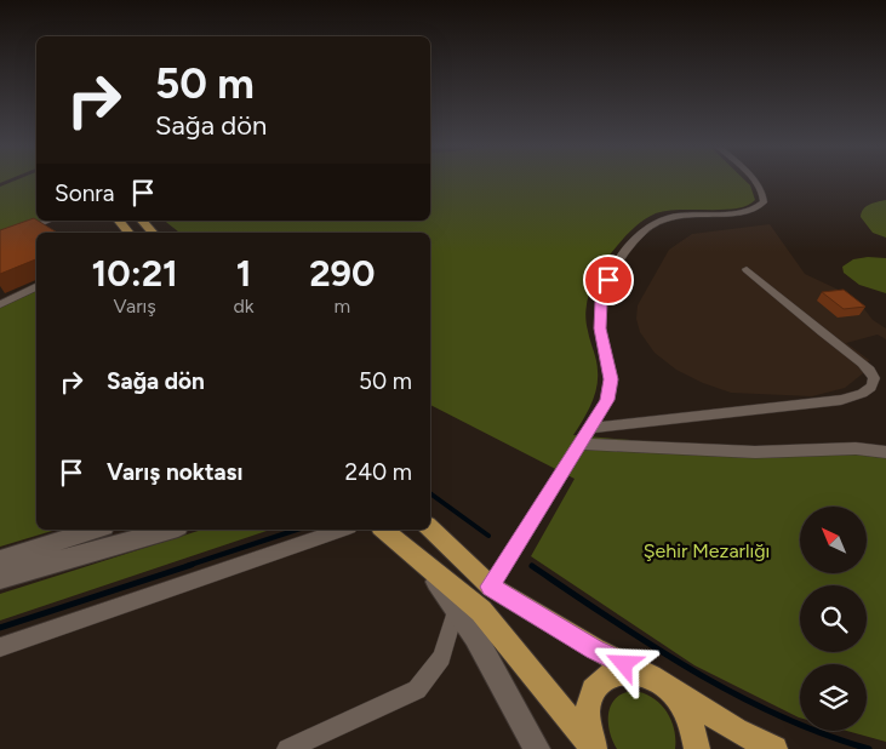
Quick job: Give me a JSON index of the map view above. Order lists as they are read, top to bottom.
{
  "parks": ["Şehir Mezarlığı"],
  "north": "top left",
  "page": {
    "turn": ["50 m", "Sağa dön"],
    "then": "Sonra",
    "eta": [
      "10:21",
      "Varış",
      "1",
      "dk",
      "290",
      "m"
    ],
    "list": [
      {
        "name": "Sağa dön",
        "value": "50 m"
      },
      {
        "name": "Varış noktası",
        "value": "240 m"
      }
    ]
  }
}
